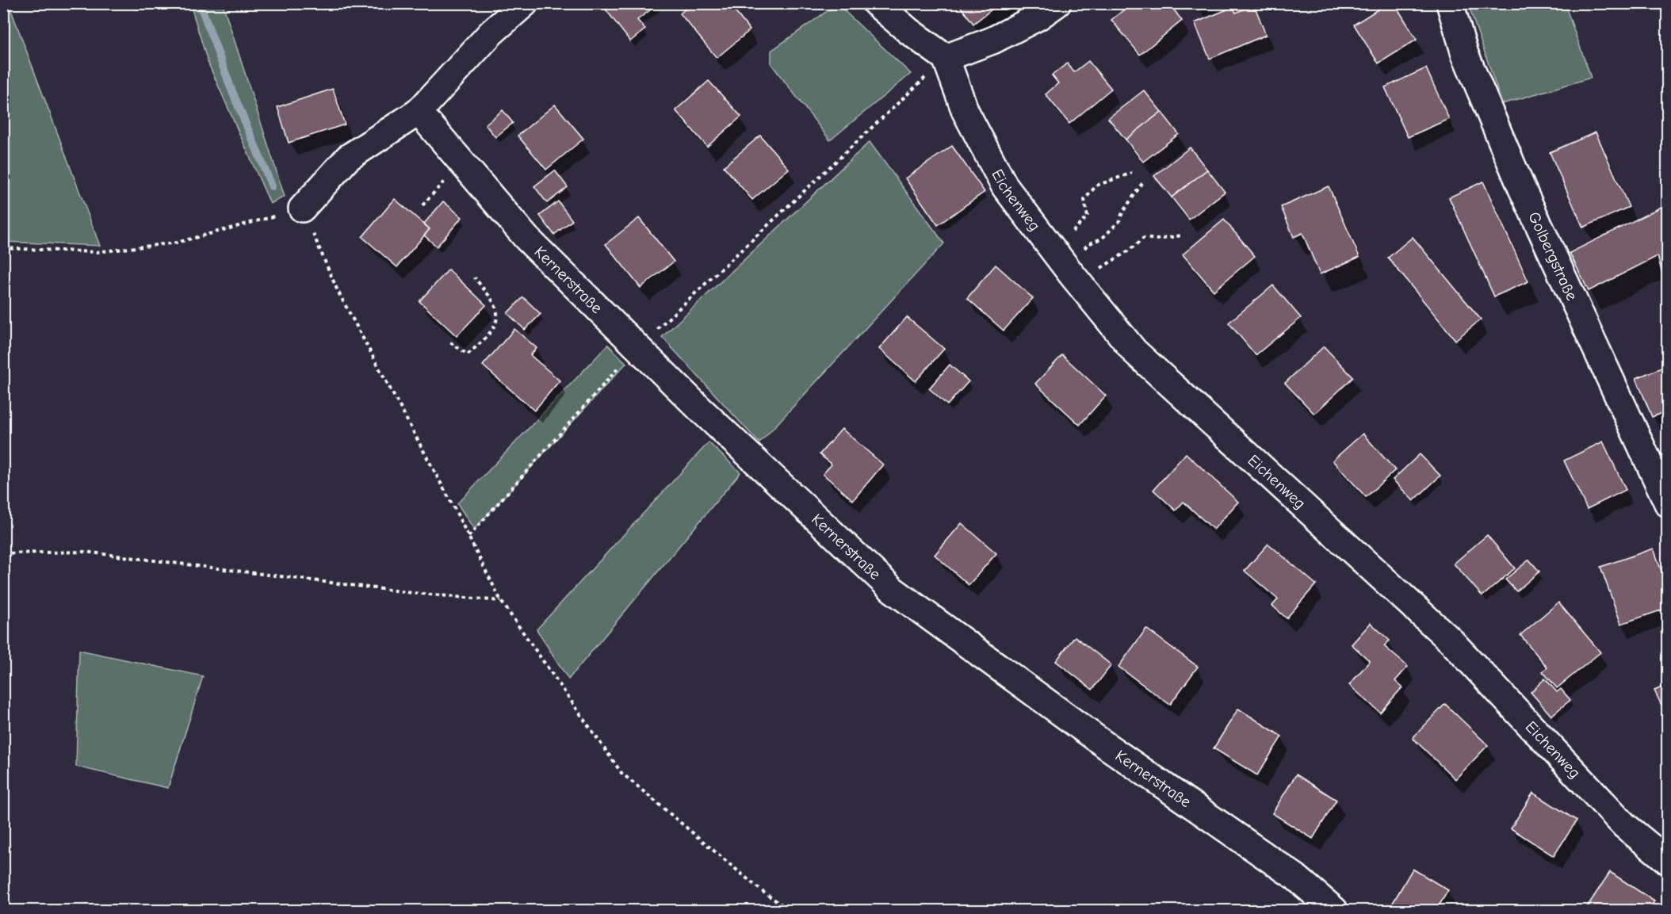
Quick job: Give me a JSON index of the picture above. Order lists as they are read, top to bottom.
{
  "streets": {
    "street": ["Eichenweg", "Golbergstraße", "Kernerstraße"]
  }
}
